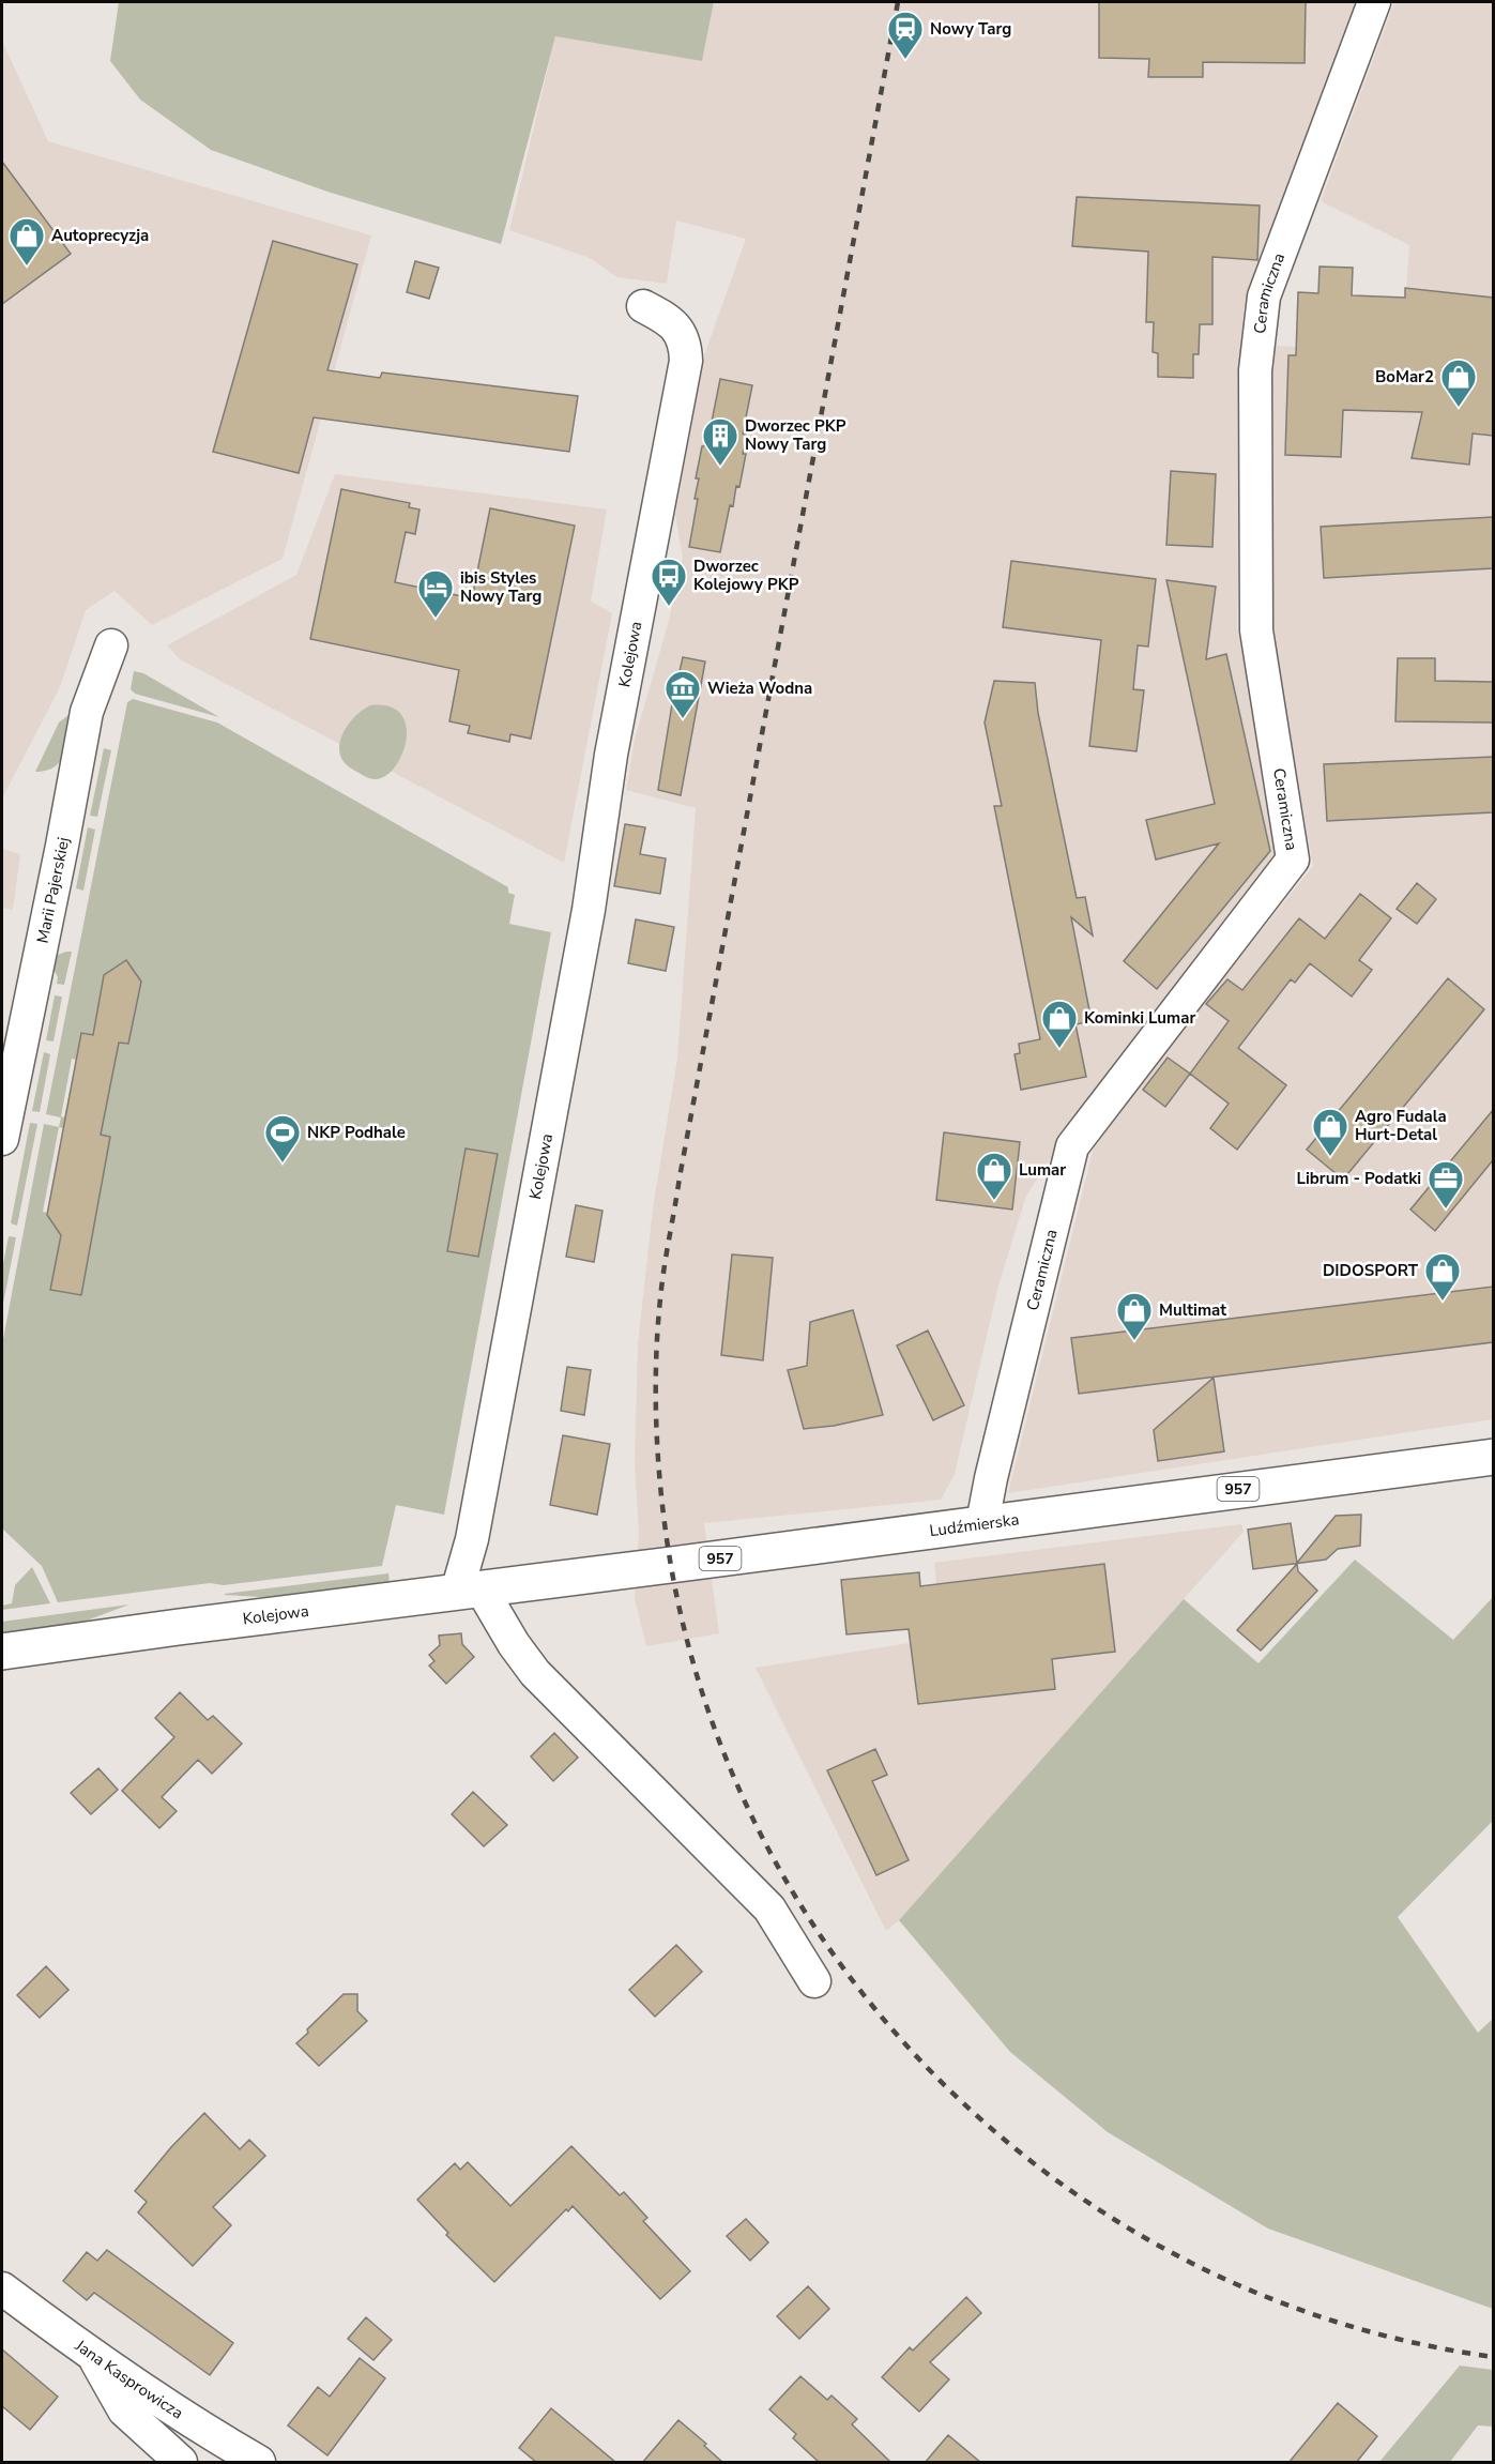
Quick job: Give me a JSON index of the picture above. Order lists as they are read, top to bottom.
{
  "streets": {
    "main road": ["Kolejowa", "957", "Ludźmierska"],
    "street": ["Ceramiczna", "Marii Pajerskiej", "Jana Kasprowicza"]
  },
  "crossings": [
    ["Ceramiczna", "Ludźmierska"],
    ["Kolejowa", "Ludźmierska"]
  ],
  "places": {
    "station": ["Nowy Targ"],
    "shop": [
      "Autoprecyzja",
      "BoMar2",
      "Kominki Lumar",
      "Agro Fudala Hurt-Detal",
      "Lumar",
      "DIDOSPORT",
      "Multimat"
    ],
    "building": ["Dworzec PKP Nowy Targ"],
    "bus stop": ["Dworzec Kolejowy PKP"],
    "hotel": ["ibis Styles Nowy Targ"],
    "museum": ["Wieża Wodna"],
    "sports": ["NKP Podhale"],
    "office": ["Librum - Podatki"]
  }
}
